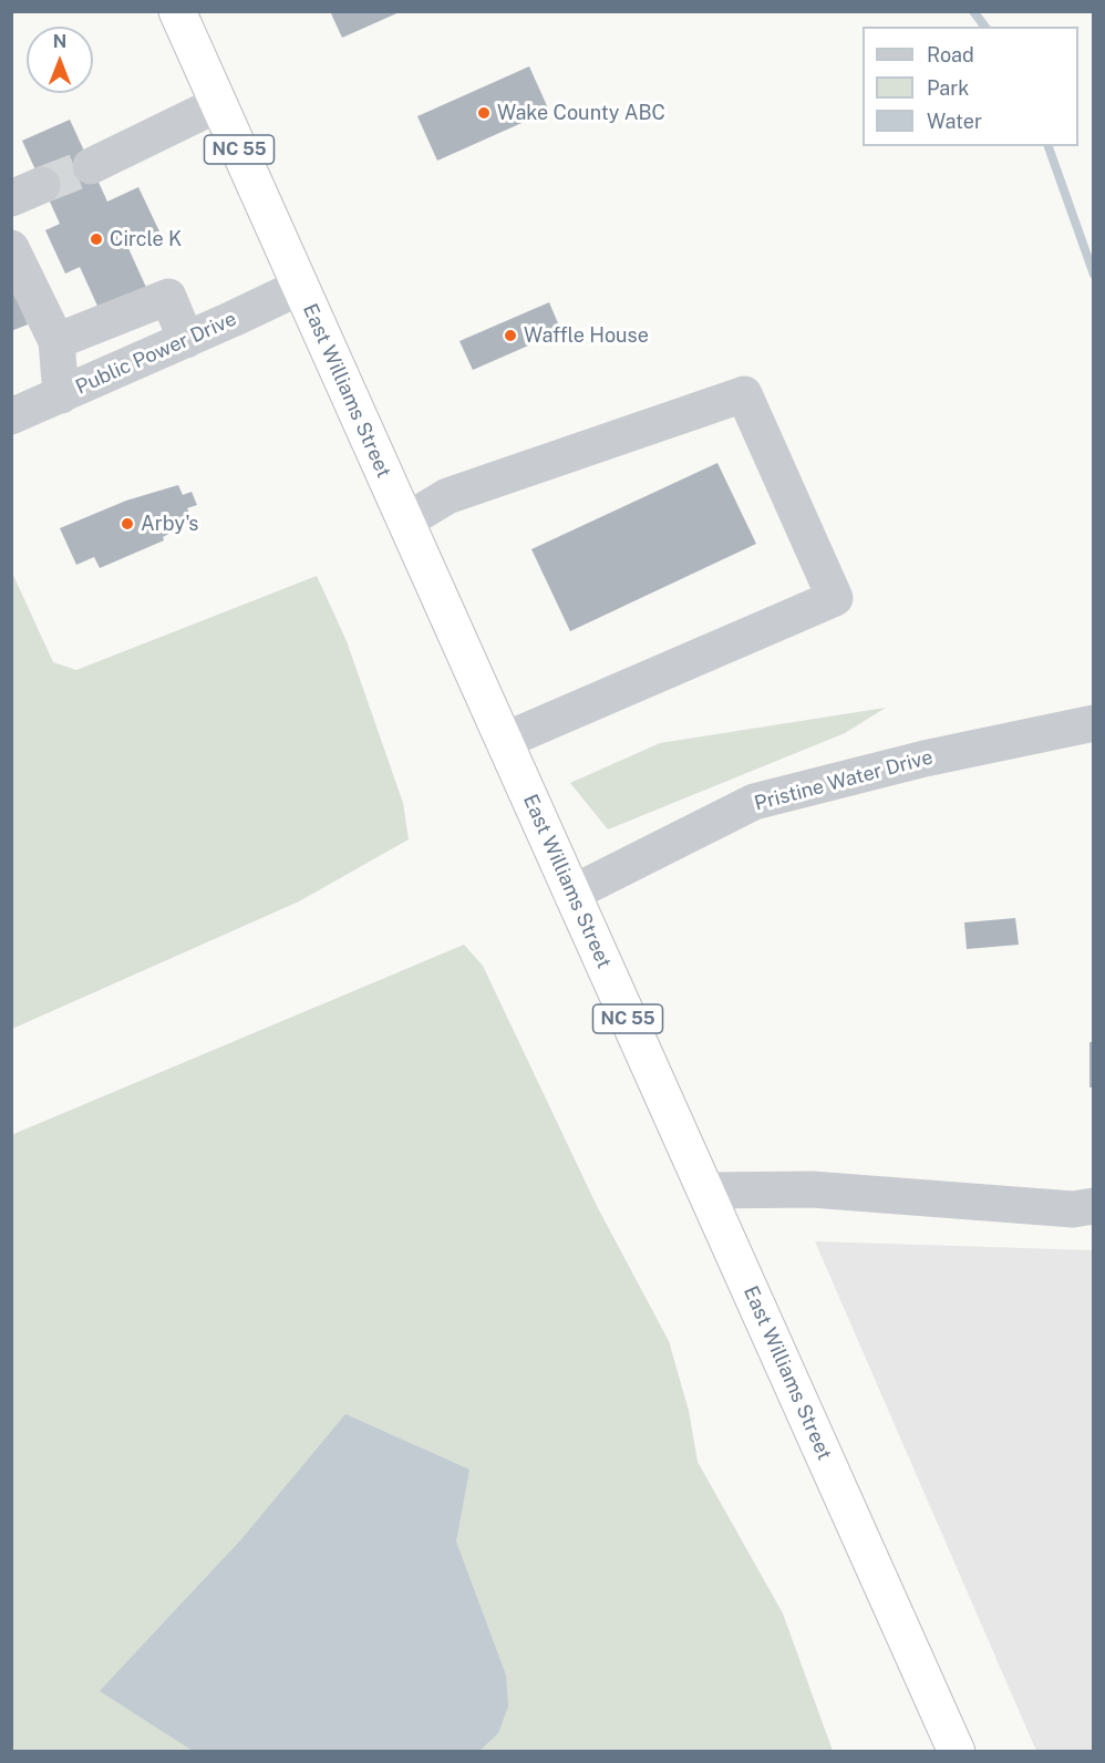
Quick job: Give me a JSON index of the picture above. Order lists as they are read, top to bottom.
{
  "streets": {
    "highway": ["NC 55", "East Williams Street"],
    "street": ["Public Power Drive", "Pristine Water Drive"]
  },
  "crossings": [
    ["Public Power Drive", "East Williams Street"],
    ["East Williams Street", "Pristine Water Drive"]
  ],
  "places": [
    "Wake County ABC",
    "Circle K",
    "Waffle House",
    "Arby's"
  ],
  "legend": ["Road", "Park", "Water"],
  "north": "top"
}
